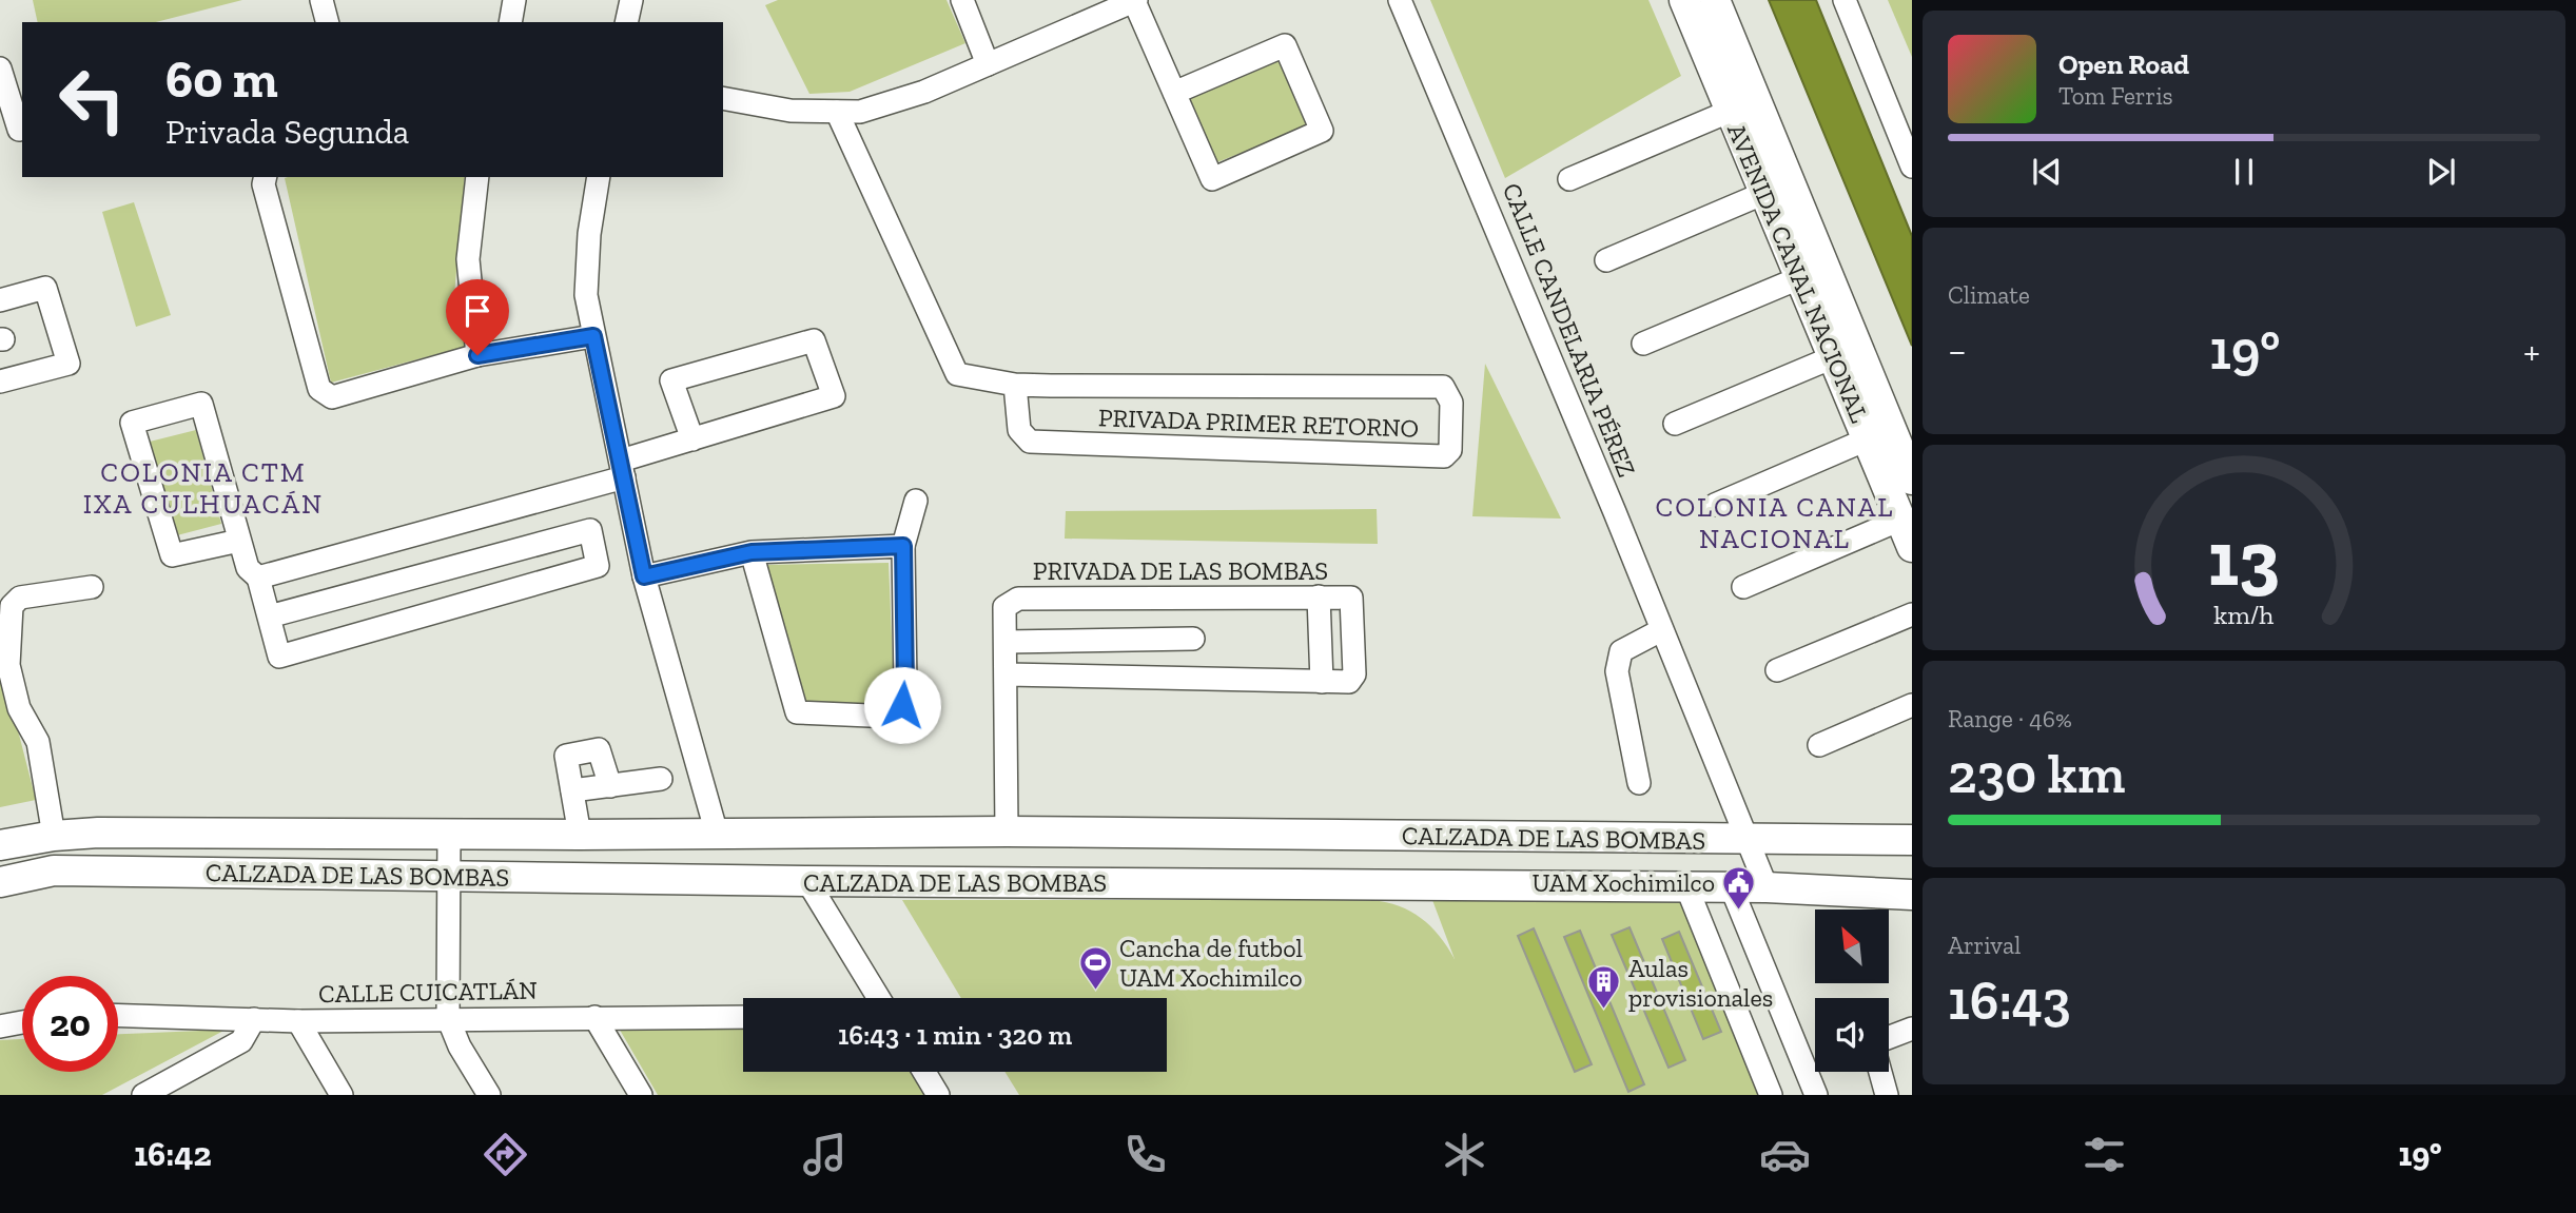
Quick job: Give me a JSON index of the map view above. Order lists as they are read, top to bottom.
{
  "streets": {
    "main road": ["AVENIDA CANAL NACIONAL", "CALZADA DE LAS BOMBAS"],
    "street": [
      "CALLE CANDELARIA PÉREZ",
      "PRIVADA PRIMER RETORNO",
      "PRIVADA DE LAS BOMBAS",
      "CALLE CUICATLÁN"
    ]
  },
  "crossings": [
    ["CALLE CANDELARIA PÉREZ", "CALZADA DE LAS BOMBAS"],
    ["PRIVADA DE LAS BOMBAS", "CALZADA DE LAS BOMBAS"]
  ],
  "districts": ["COLONIA CTM IXA CULHUACÁN", "COLONIA CANAL NACIONAL"],
  "places": {
    "public building": ["UAM Xochimilco"],
    "sports": ["Cancha de futbol UAM Xochimilco"],
    "building": ["Aulas provisionales"]
  },
  "north": "top left",
  "page": {
    "turn": ["60 m", "Privada Segunda"],
    "song": ["Open Road", "Tom Ferris"],
    "tile": [
      "Climate",
      ["Range · 46%", "230 km"],
      ["Arrival", "16:43"]
    ],
    "heat": ["−", "19°", "+"],
    "limit": "20",
    "trip": "16:43 · 1 min · 320 m",
    "tabs": ["16:42", "19°"],
    "gauge": ["13", "km/h"]
  }
}
